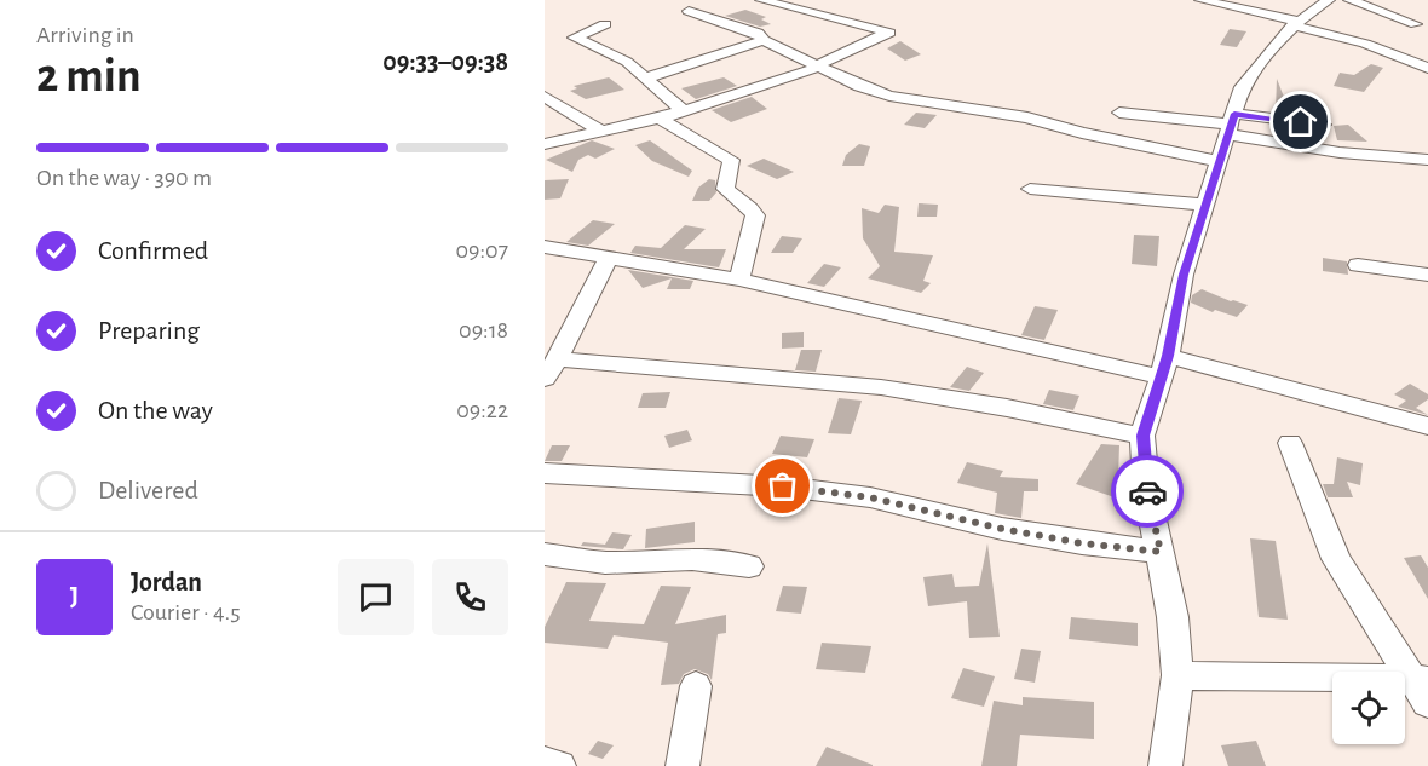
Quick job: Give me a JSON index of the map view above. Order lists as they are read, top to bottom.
{
  "page": {
    "heading": ["2 min", "Arriving in", "09:33–09:38"],
    "panel": ["Jordan", "Courier · 4.5"],
    "bar": "On the way · 390 m",
    "list": [
      ["Confirmed", "09:07"],
      ["Preparing", "09:18"],
      ["On the way", "09:22"],
      "Delivered"
    ],
    "round": "J"
  }
}
